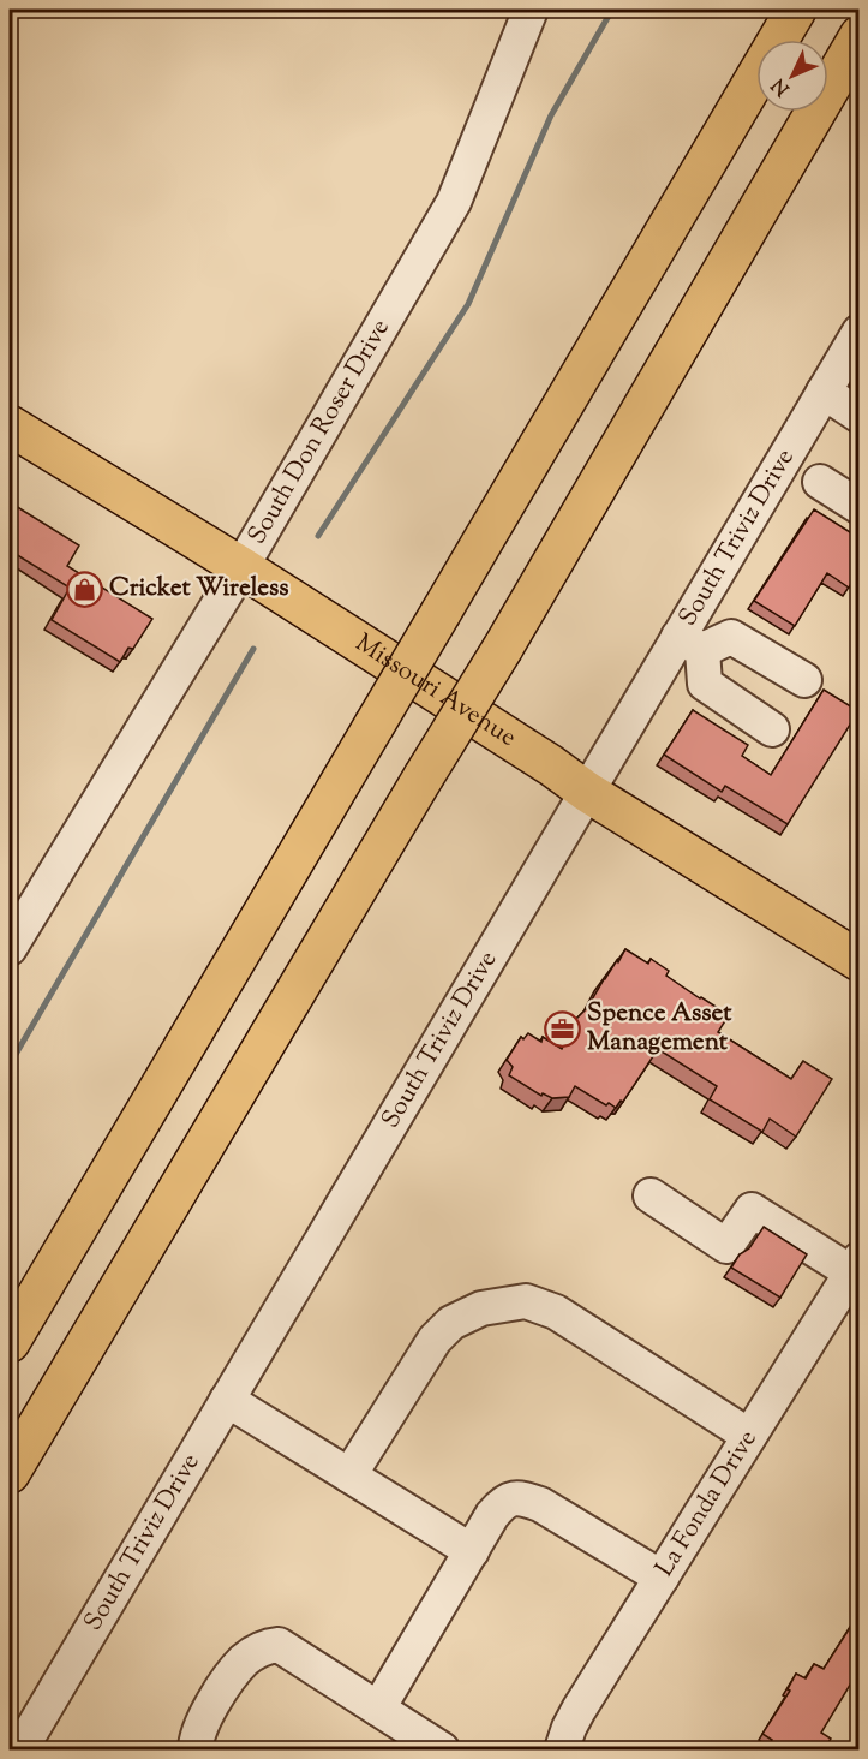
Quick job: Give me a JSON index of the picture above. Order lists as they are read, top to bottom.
{
  "streets": {
    "main road": ["Missouri Avenue"],
    "street": ["South Don Roser Drive", "South Triviz Drive", "La Fonda Drive"]
  },
  "crossings": [
    ["South Don Roser Drive", "Missouri Avenue"],
    ["South Triviz Drive", "Missouri Avenue"]
  ],
  "places": {
    "shop": ["Cricket Wireless"],
    "office": ["Spence Asset Management"]
  },
  "north": "bottom left"
}
